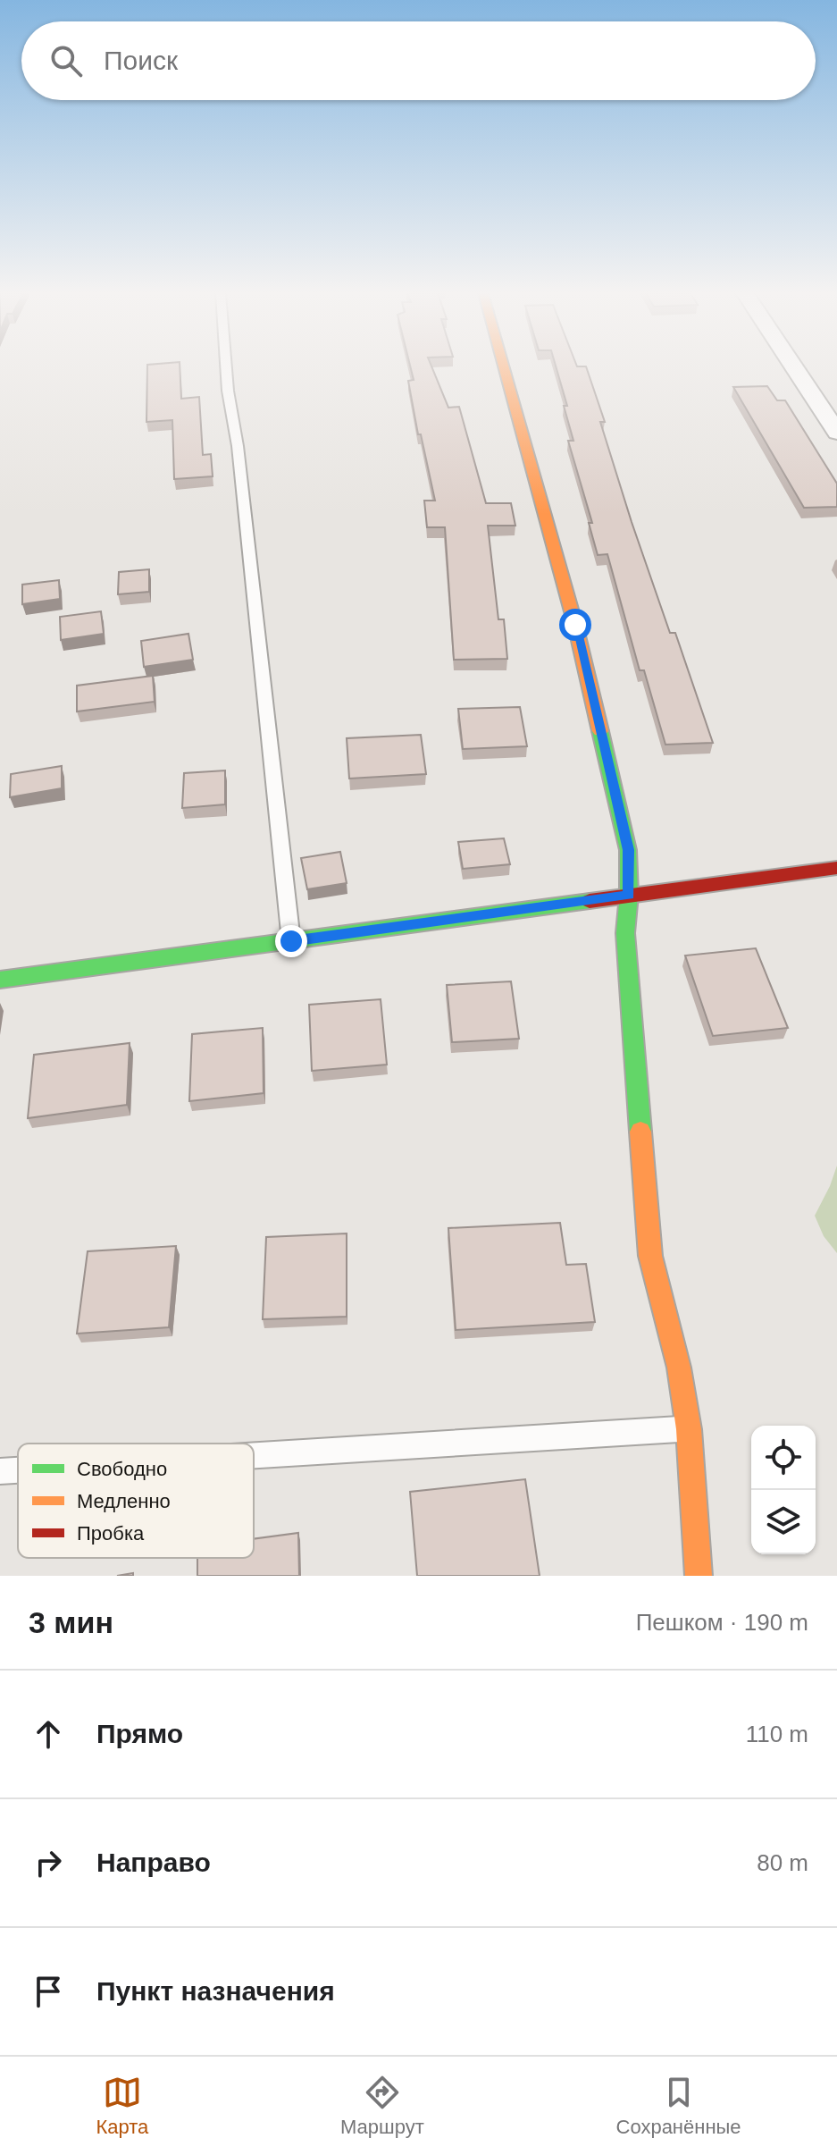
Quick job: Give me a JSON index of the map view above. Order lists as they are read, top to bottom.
{
  "legend": ["Свободно", "Медленно", "Пробка"],
  "page": {
    "search": "Поиск",
    "heading": ["3 мин", "Пешком · 190 m"],
    "list": [
      ["Прямо", "110 m"],
      ["Направо", "80 m"],
      "Пункт назначения"
    ],
    "nav": ["Карта", "Маршрут", "Сохранённые"]
  }
}
